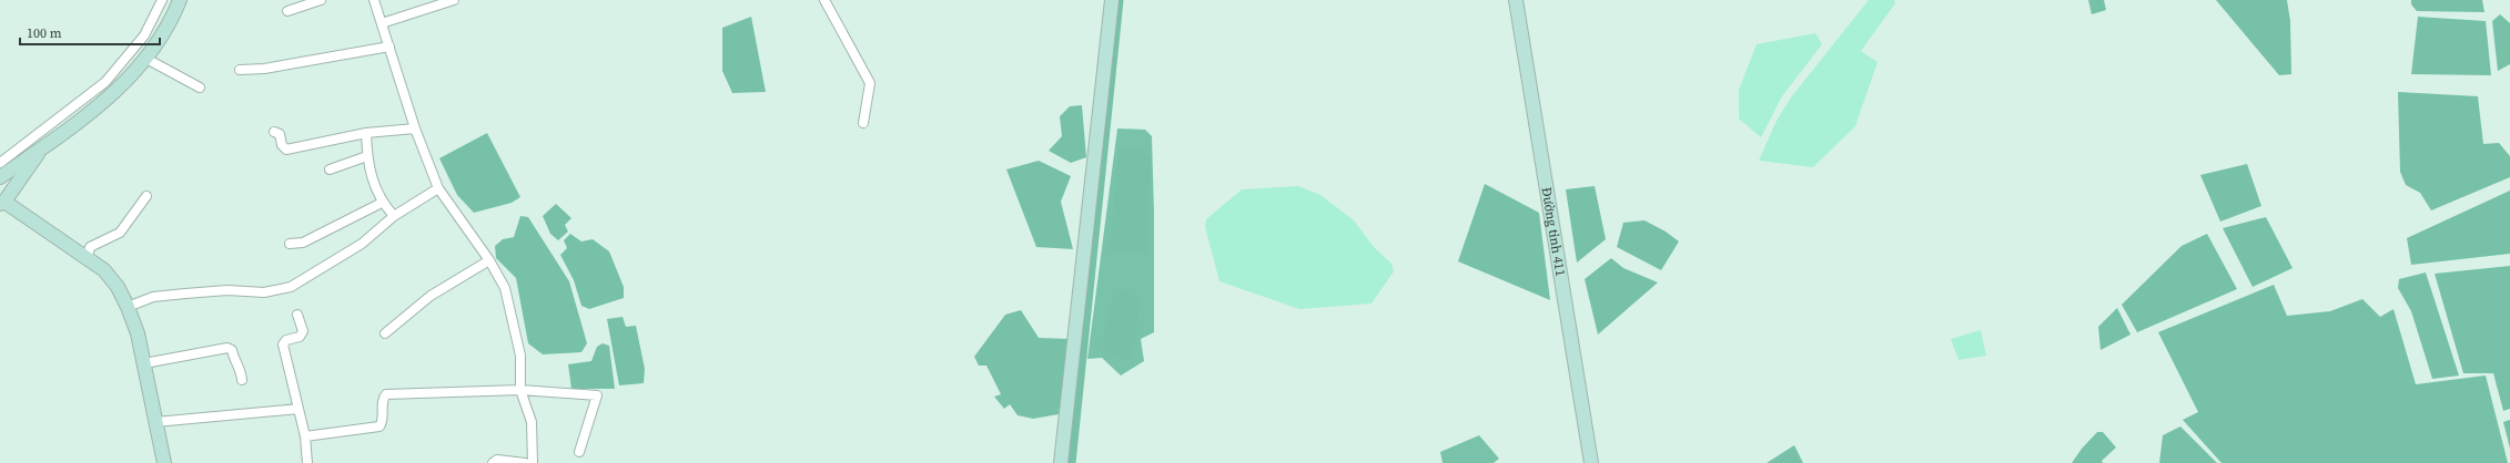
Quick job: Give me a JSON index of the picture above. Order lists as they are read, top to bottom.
{
  "streets": {
    "main road": ["Đường tỉnh 411"]
  },
  "scale_bar": "100 m"
}
